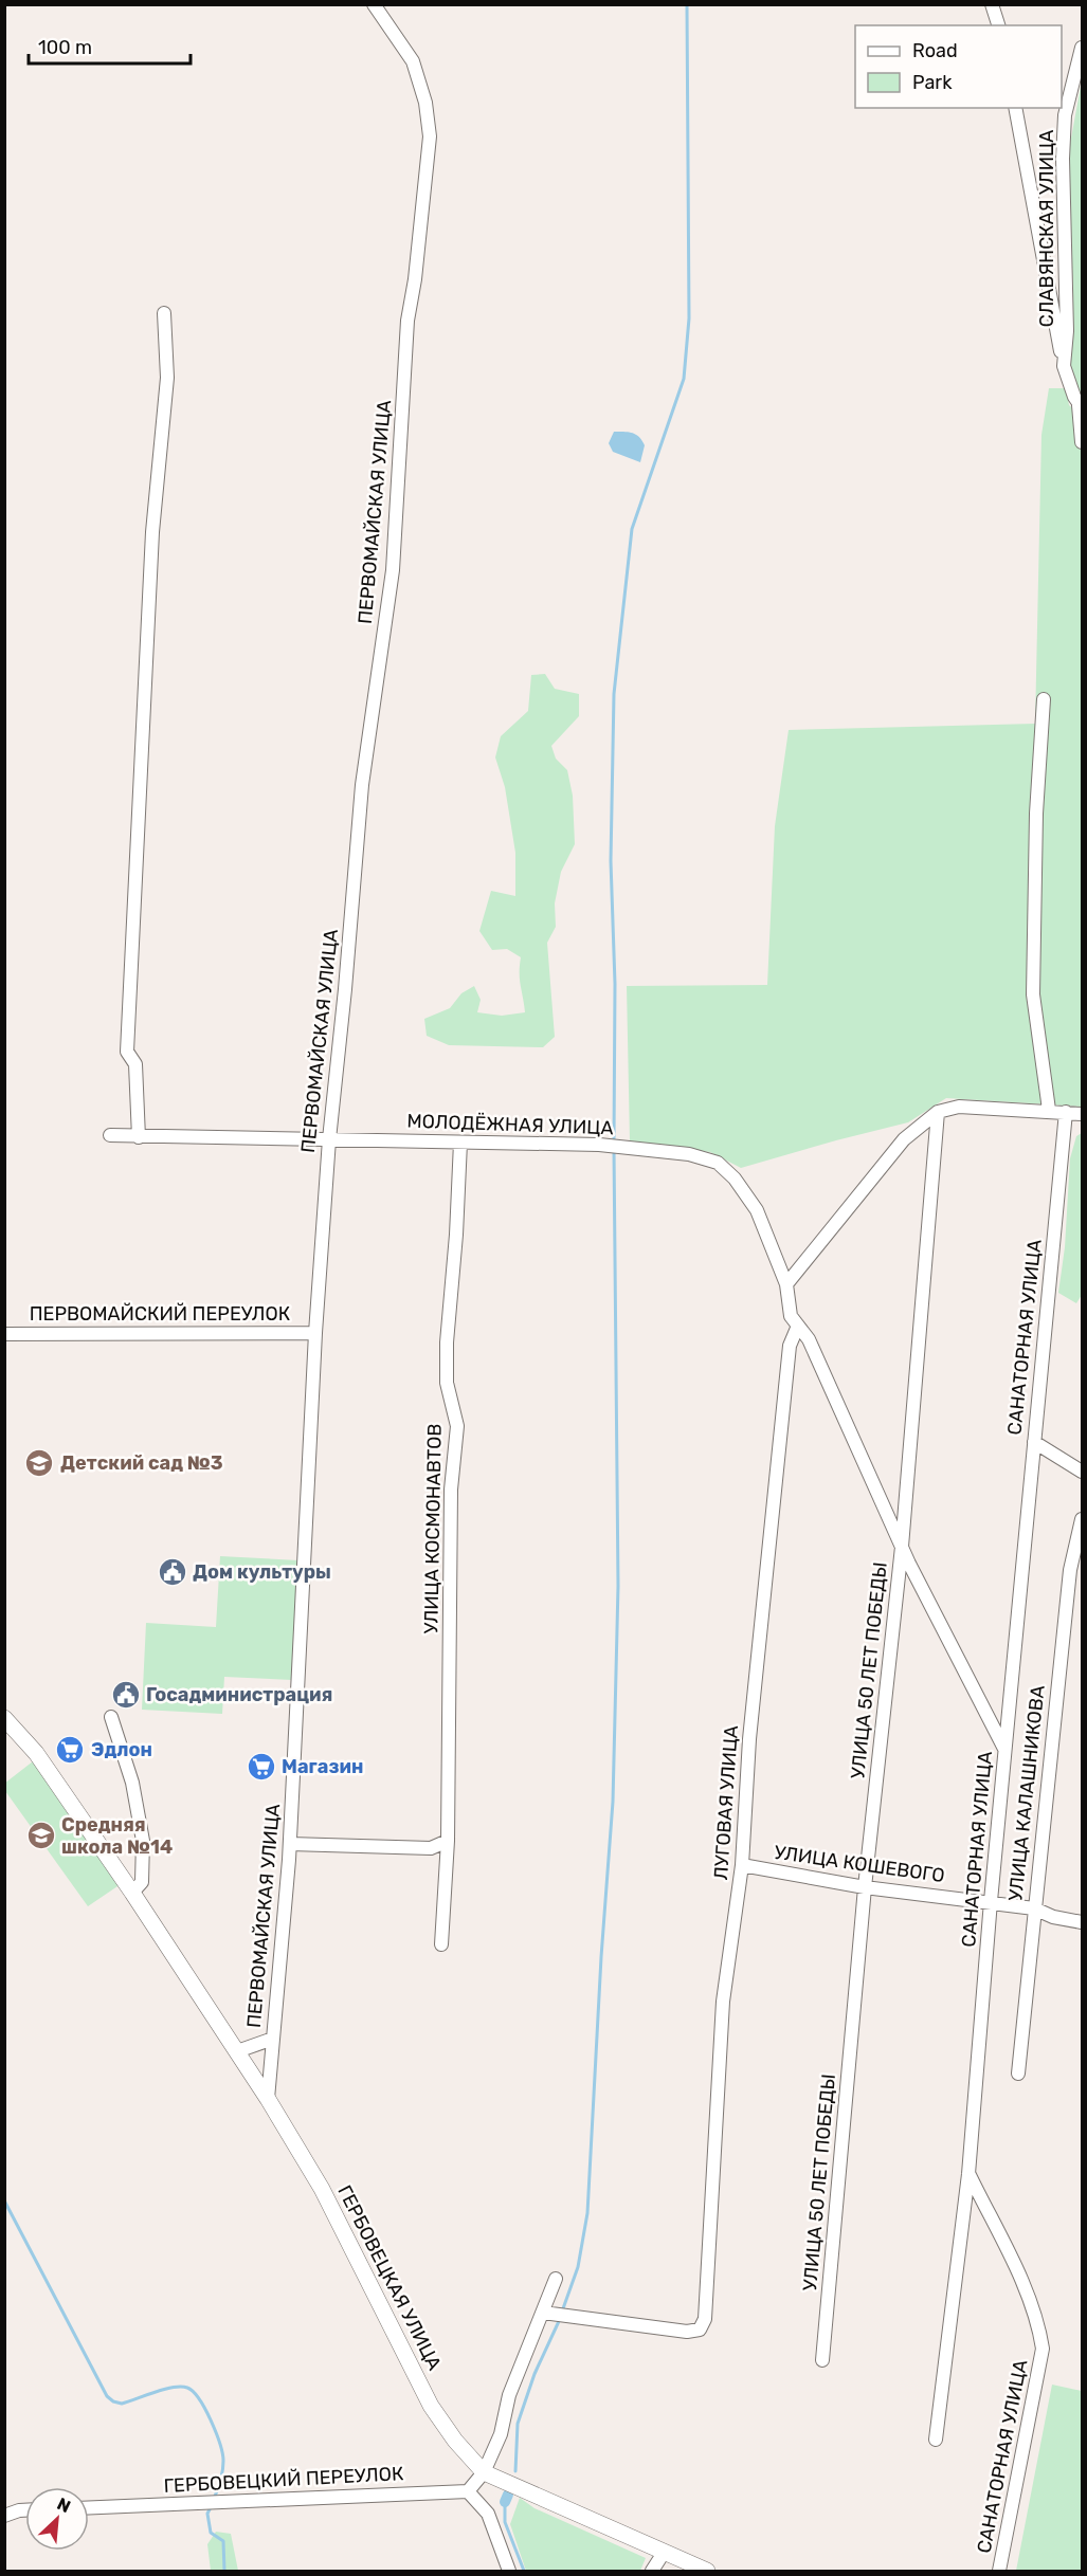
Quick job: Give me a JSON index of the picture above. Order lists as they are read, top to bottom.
{
  "streets": {
    "street": [
      "СЛАВЯНСКАЯ УЛИЦА",
      "ПЕРВОМАЙСКАЯ УЛИЦА",
      "МОЛОДЁЖНАЯ УЛИЦА",
      "ПЕРВОМАЙСКИЙ ПЕРЕУЛОК",
      "САНАТОРНАЯ УЛИЦА",
      "УЛИЦА КОСМОНАВТОВ",
      "УЛИЦА 50 ЛЕТ ПОБЕДЫ",
      "УЛИЦА КАЛАШНИКОВА",
      "ЛУГОВАЯ УЛИЦА",
      "УЛИЦА КОШЕВОГО",
      "ГЕРБОВЕЦКАЯ УЛИЦА",
      "ГЕРБОВЕЦКИЙ ПЕРЕУЛОК"
    ]
  },
  "crossings": [
    ["ПЕРВОМАЙСКАЯ УЛИЦА", "МОЛОДЁЖНАЯ УЛИЦА"],
    ["ПЕРВОМАЙСКАЯ УЛИЦА", "ПЕРВОМАЙСКИЙ ПЕРЕУЛОК"],
    ["ПЕРВОМАЙСКАЯ УЛИЦА", "ГЕРБОВЕЦКАЯ УЛИЦА"],
    ["МОЛОДЁЖНАЯ УЛИЦА", "САНАТОРНАЯ УЛИЦА"],
    ["МОЛОДЁЖНАЯ УЛИЦА", "УЛИЦА КОСМОНАВТОВ"],
    ["МОЛОДЁЖНАЯ УЛИЦА", "УЛИЦА 50 ЛЕТ ПОБЕДЫ"],
    ["МОЛОДЁЖНАЯ УЛИЦА", "ЛУГОВАЯ УЛИЦА"],
    ["САНАТОРНАЯ УЛИЦА", "УЛИЦА КОШЕВОГО"],
    ["УЛИЦА 50 ЛЕТ ПОБЕДЫ", "УЛИЦА КОШЕВОГО"],
    ["УЛИЦА КАЛАШНИКОВА", "УЛИЦА КОШЕВОГО"],
    ["ЛУГОВАЯ УЛИЦА", "УЛИЦА КОШЕВОГО"]
  ],
  "places": {
    "school or university": ["Детский сад №3", "Средняя школа №14"],
    "public building": ["Дом культуры", "Госадминистрация"],
    "supermarket": ["Эдлон", "Магазин"]
  },
  "legend": ["Road", "Park"],
  "scale_bar": "100 m",
  "north": "top right"
}
